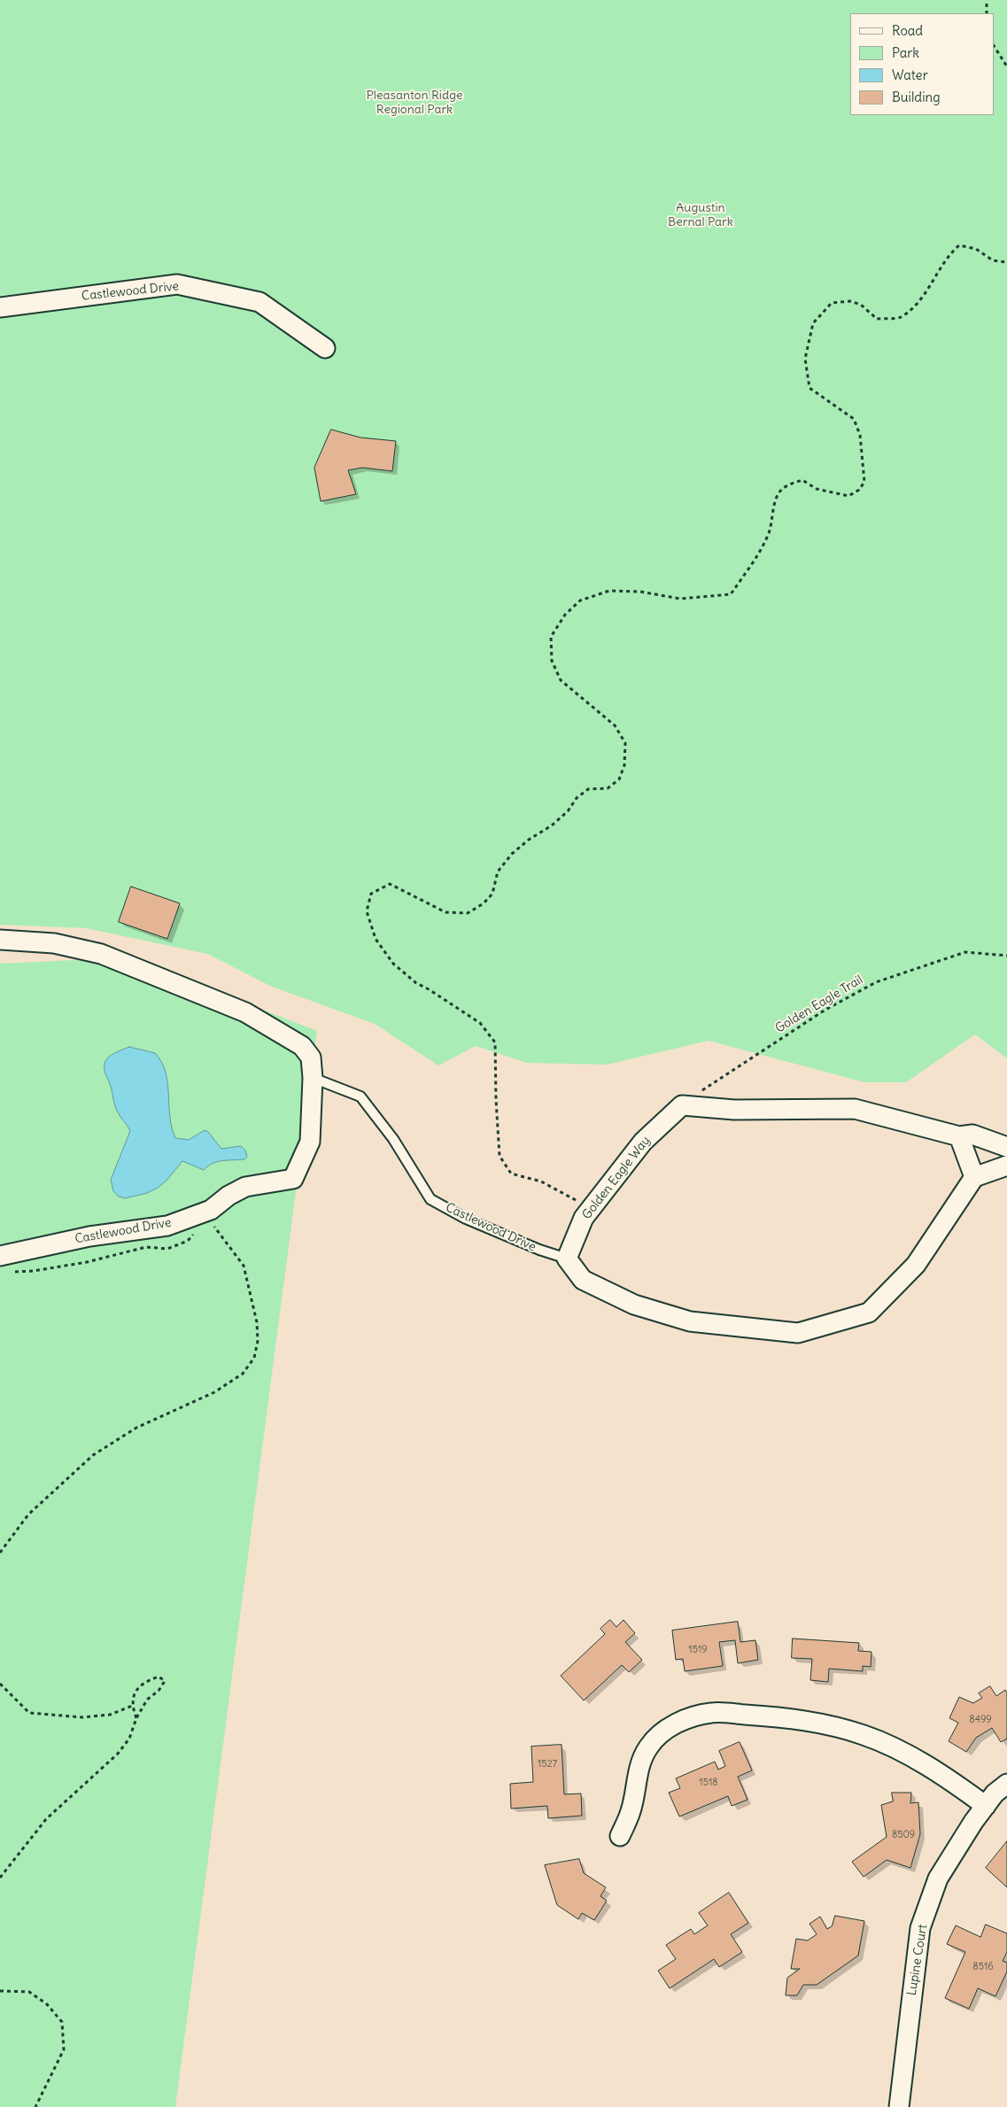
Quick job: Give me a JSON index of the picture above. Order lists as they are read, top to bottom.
{
  "streets": {
    "street": ["Castlewood Drive", "Golden Eagle Way", "Lupine Court"],
    "path": ["Golden Eagle Trail"]
  },
  "crossings": [
    ["Castlewood Drive", "Golden Eagle Way"],
    ["Golden Eagle Trail", "Golden Eagle Way"]
  ],
  "parks": ["Pleasanton Ridge Regional Park", "Augustin Bernal Park"],
  "house_numbers": [
    "1519",
    "8499",
    "1527",
    "1518",
    "8509",
    "8516"
  ],
  "legend": [
    "Road",
    "Park",
    "Water",
    "Building"
  ]
}
